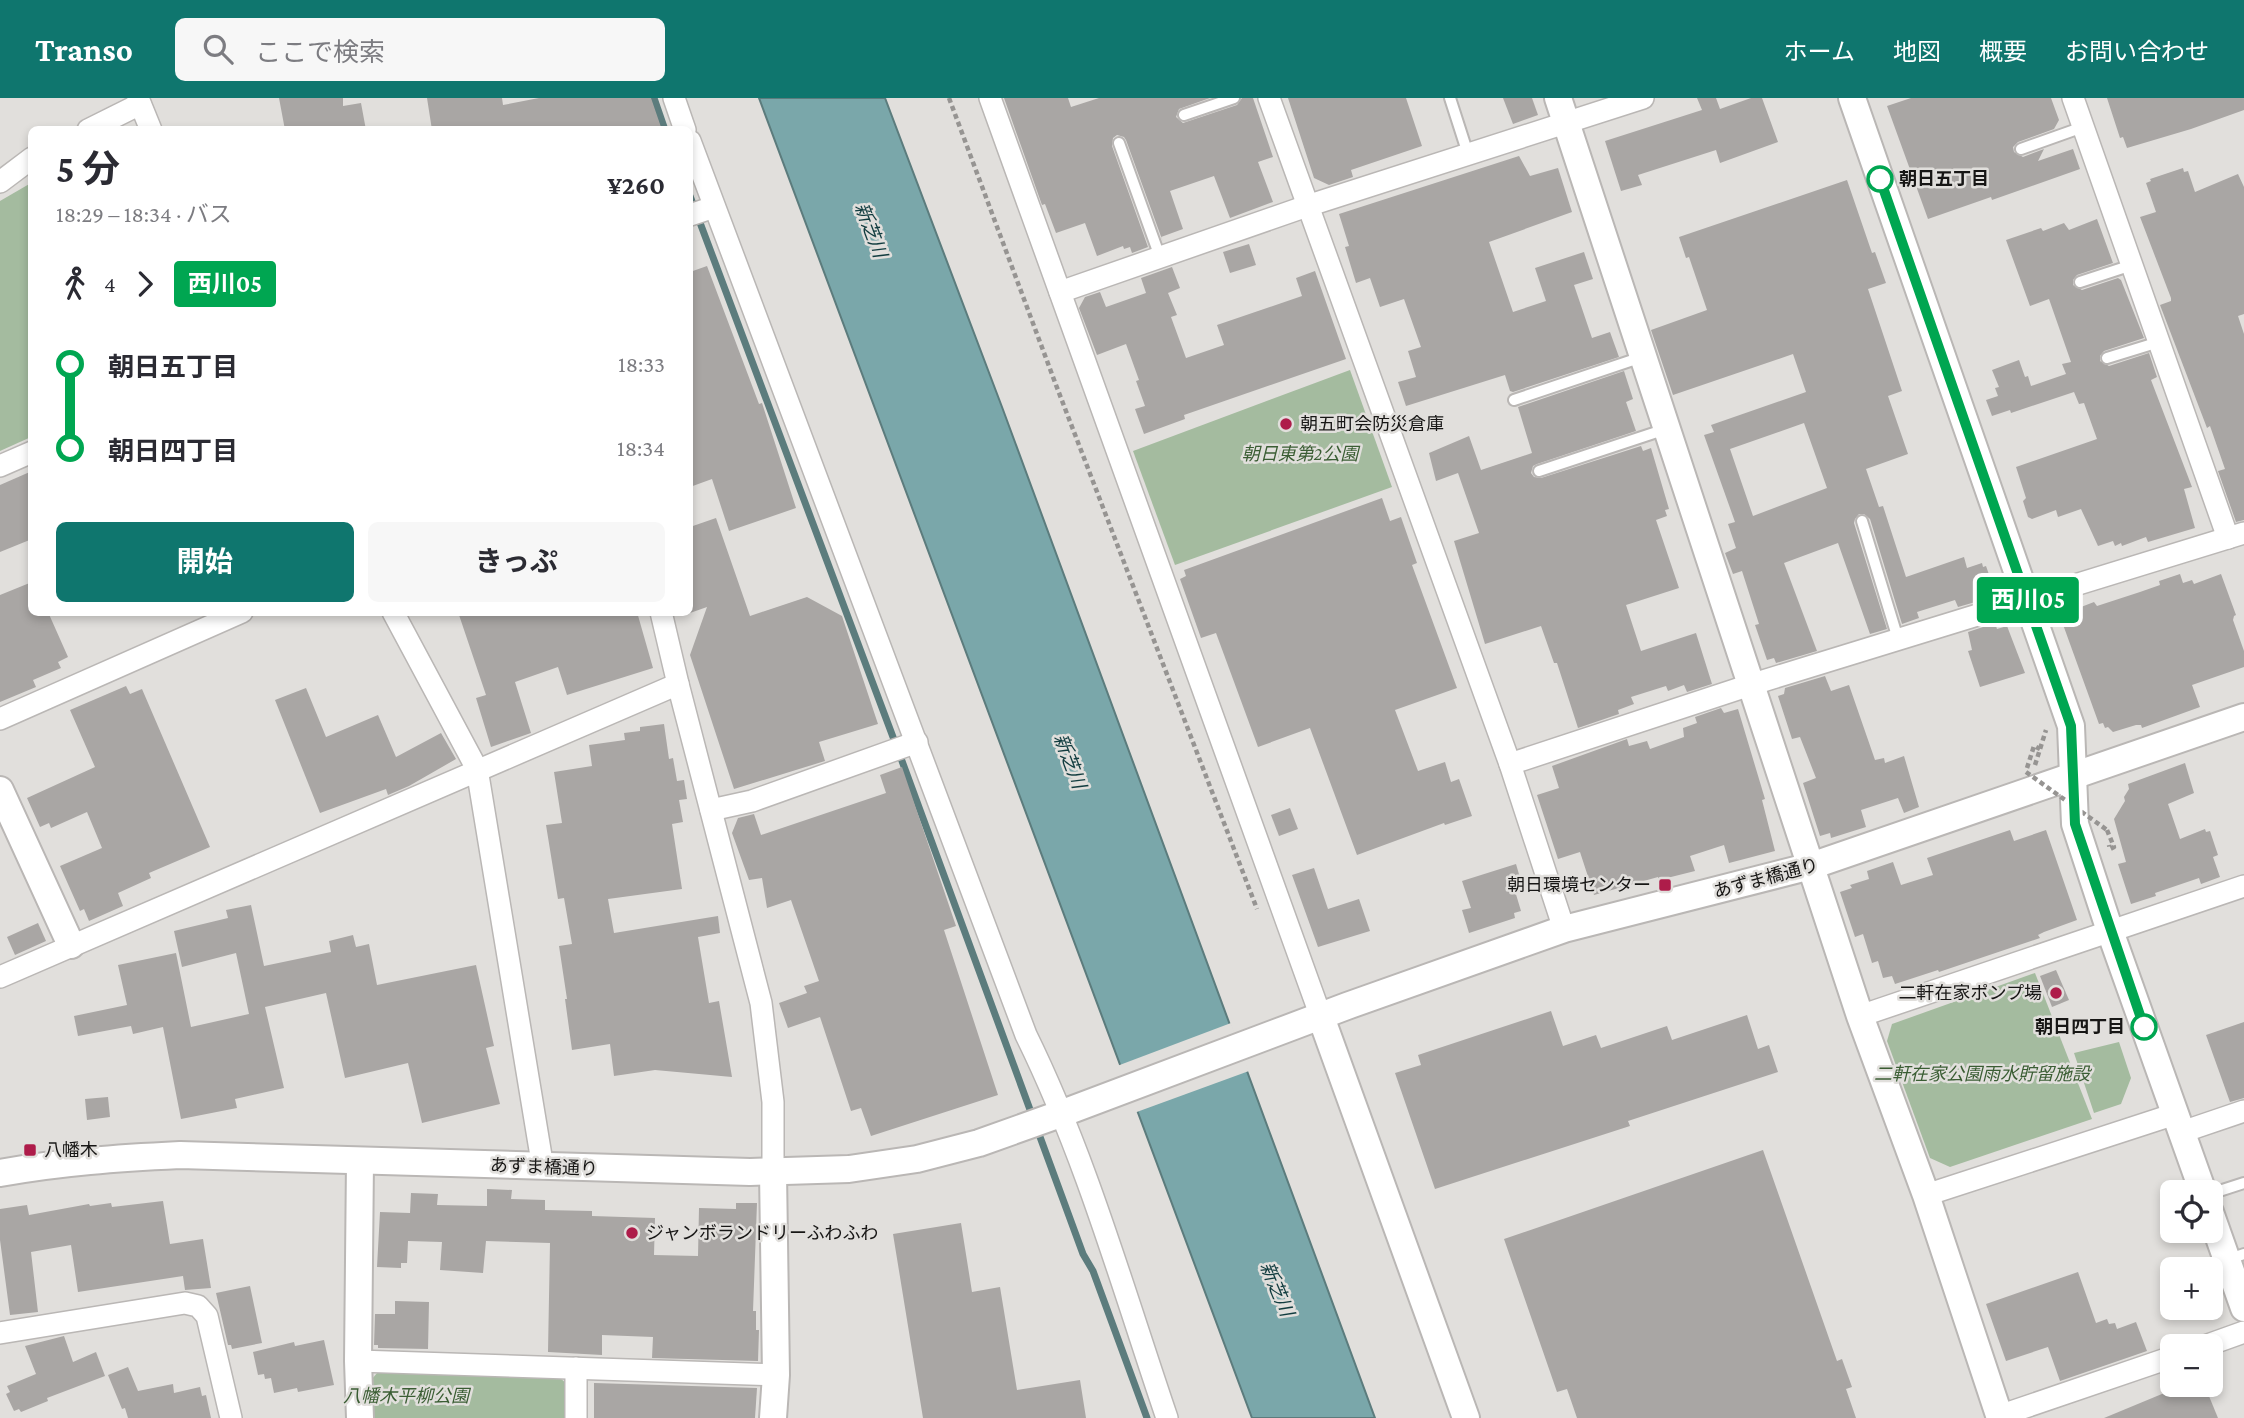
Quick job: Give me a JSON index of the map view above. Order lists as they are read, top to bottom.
{
  "streets": {
    "street": ["あずま橋通り"]
  },
  "water": ["新芝川"],
  "parks": ["朝日東第2公園", "二軒在家公園雨水貯留施設", "八幡木平柳公園"],
  "places": {
    "other": [
      "朝日五丁目",
      "朝五町会防災倉庫",
      "二軒在家ポンプ場",
      "朝日四丁目",
      "ジャンボランドリーふわふわ"
    ],
    "transit": ["朝日環境センター", "八幡木"]
  },
  "lines": ["bus line 西川05"],
  "page": {
    "header": "Transo",
    "search": "ここで検索",
    "nav": [
      "ホーム",
      "地図",
      "概要",
      "お問い合わせ"
    ],
    "on_map": "西川05",
    "heading": ["5 分", "18:29 – 18:34 · バス", "¥260"],
    "legs": ["4", "西川05"],
    "list": [
      {
        "name": "朝日五丁目",
        "value": "18:33"
      },
      {
        "name": "朝日四丁目",
        "value": "18:34"
      }
    ],
    "buttons": ["開始", "きっぷ"],
    "map_buttons": ["+", "−"]
  }
}
